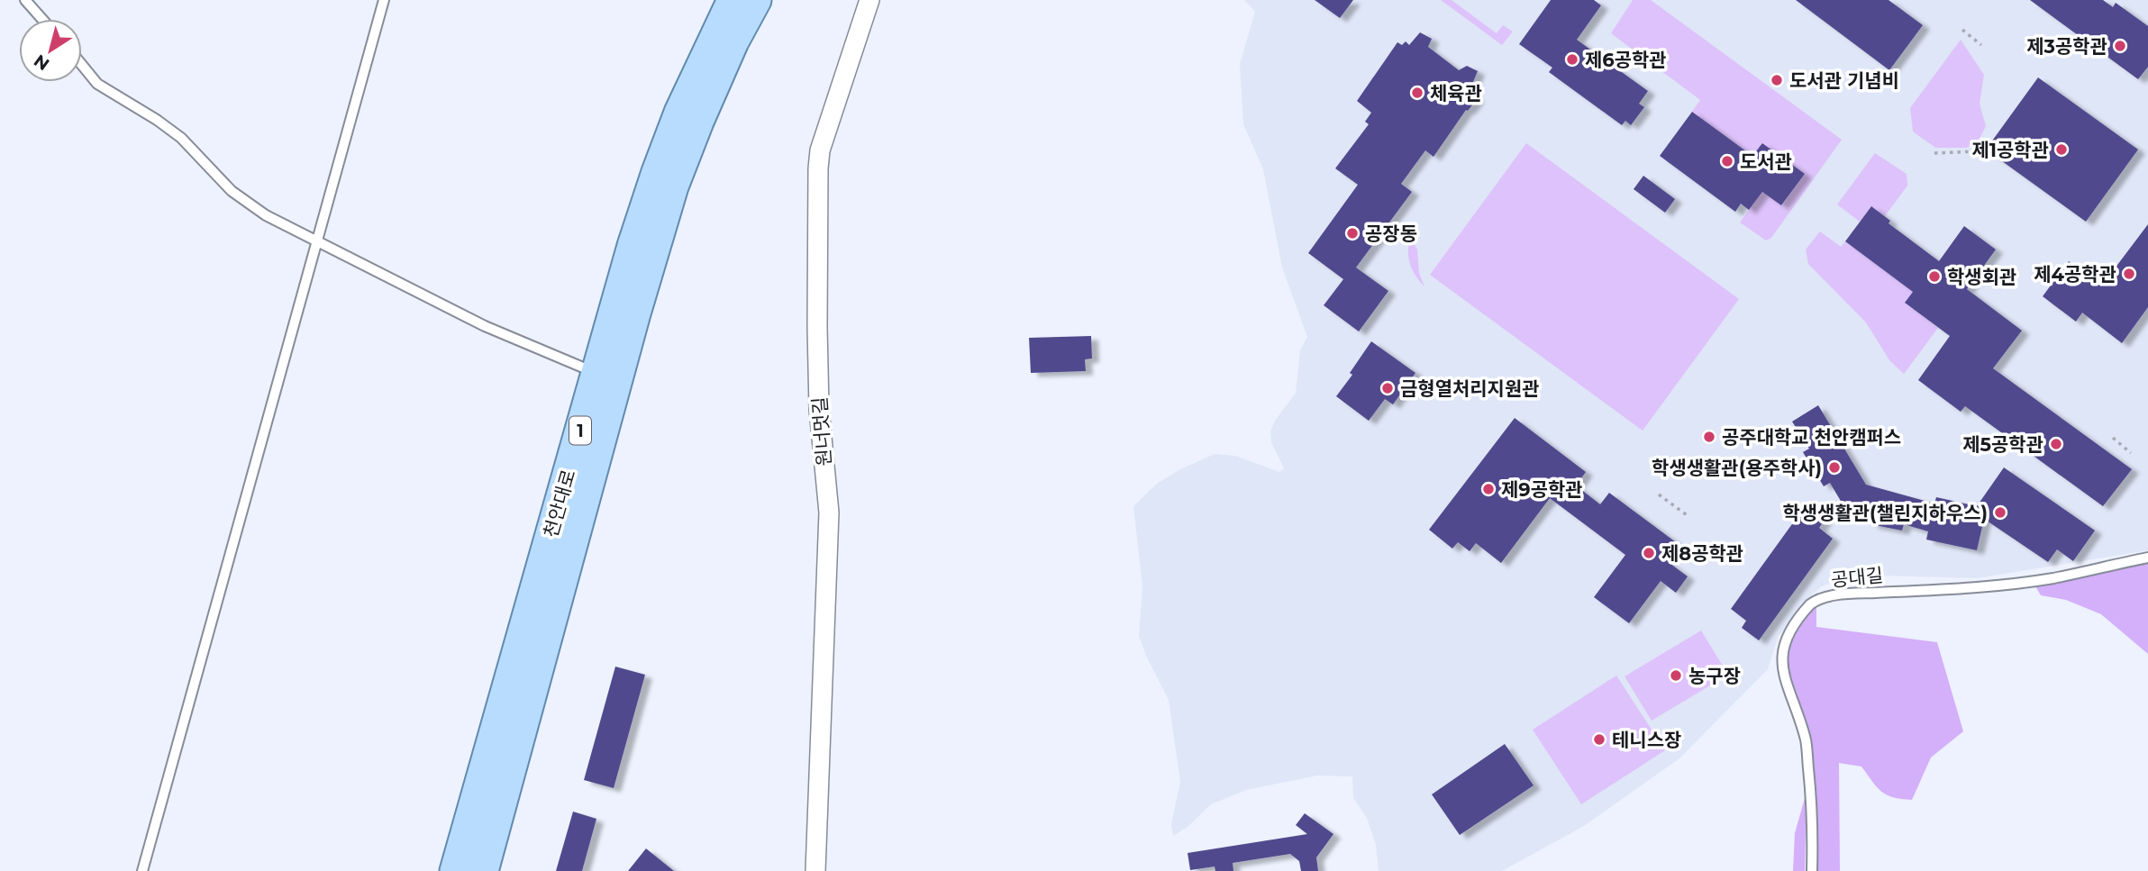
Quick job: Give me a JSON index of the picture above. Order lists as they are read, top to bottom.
{
  "streets": {
    "main road": ["1", "천안대로"],
    "street": ["원너멋길"],
    "lane": ["공대길"]
  },
  "places": [
    "제3공학관",
    "제6공학관",
    "도서관 기념비",
    "체육관",
    "제1공학관",
    "도서관",
    "공장동",
    "제4공학관",
    "학생회관",
    "금형열처리지원관",
    "공주대학교 천안캠퍼스",
    "제5공학관",
    "학생생활관(용주학사)",
    "제9공학관",
    "학생생활관(챌린지하우스)",
    "제8공학관",
    "농구장",
    "테니스장"
  ],
  "north": "bottom left"
}
